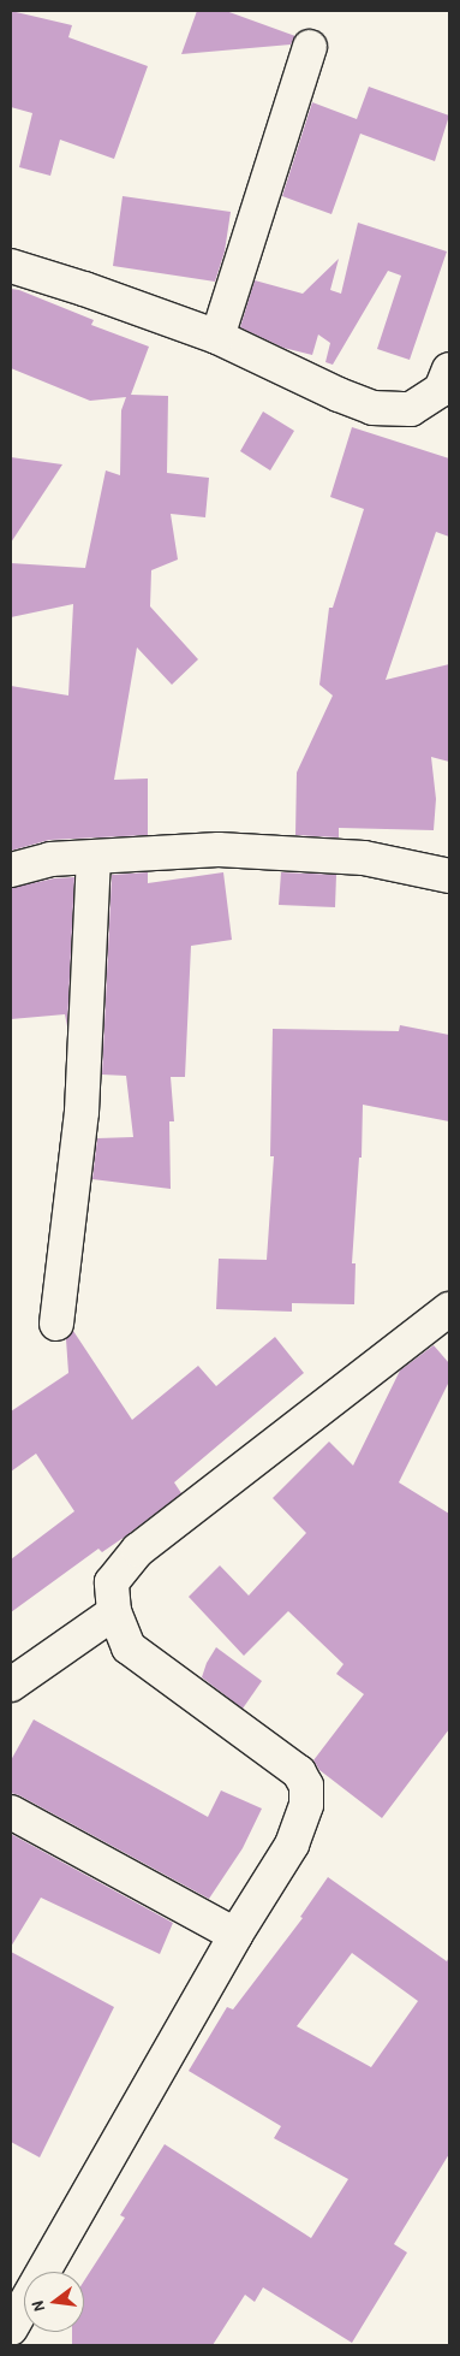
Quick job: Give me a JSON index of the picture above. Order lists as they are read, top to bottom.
{
  "north": "left"
}
